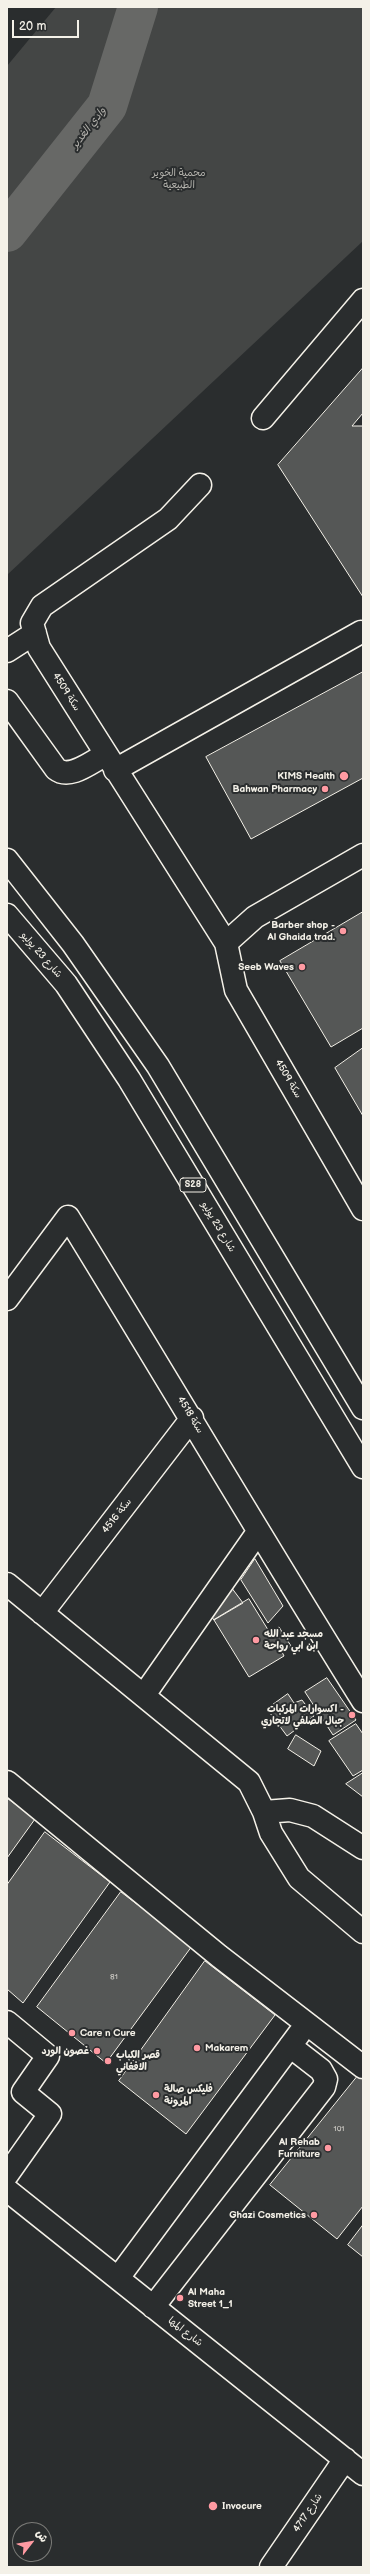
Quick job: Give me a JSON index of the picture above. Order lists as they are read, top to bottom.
{
  "streets": {
    "street": [
      "سكة 4509",
      "شارع 23 يوليو",
      "S28",
      "سكة 4518",
      "سكة 4516",
      "شارع المها",
      "4717 شارع"
    ]
  },
  "crossings": [
    ["سكة 4518", "سكة 4516"],
    ["شارع المها", "4717 شارع"]
  ],
  "water": ["وادي الغدير"],
  "parks": ["محمية الخوير الطبيعية"],
  "places": [
    "KIMS Health",
    "Bahwan Pharmacy",
    "Barber shop - Al Ghaida trad.",
    "Seeb Waves",
    "مسجد عبد الله ابن ابي رواحة",
    "اكسوارات المركبات - جبال الصلفي لاتجاري",
    "Care n Cure",
    "Makarem",
    "غصون الورد",
    "قصر الكباب الافغاني",
    "فليكس صالة المرونة",
    "Al Rehab Furniture",
    "Ghazi Cosmetics",
    "Al Maha Street 1_1",
    "Invocure"
  ],
  "house_numbers": ["81", "101"],
  "scale_bar": "20 m",
  "north": "top right"
}
